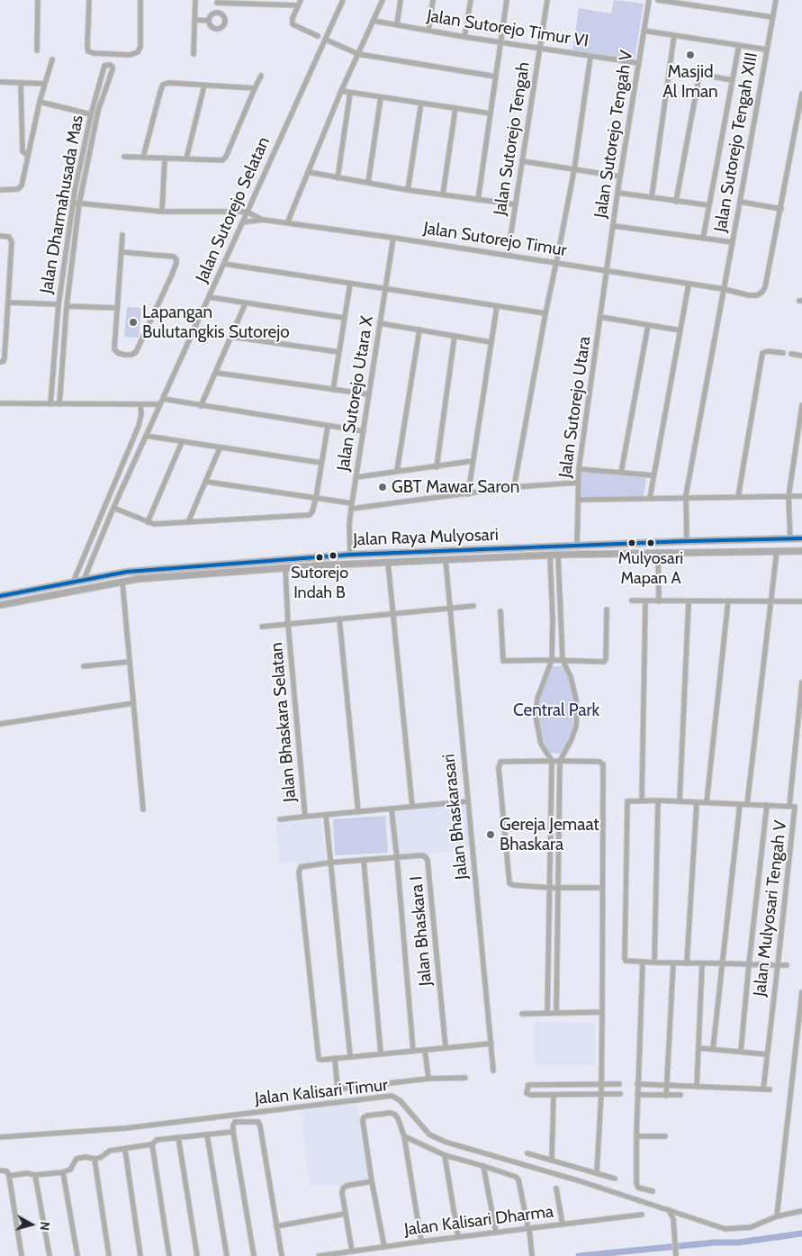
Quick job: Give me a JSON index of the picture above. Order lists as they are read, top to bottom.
{
  "streets": {
    "main road": ["Jalan Raya Mulyosari"],
    "street": [
      "Jalan Sutorejo Timur VI",
      "Jalan Sutorejo Tengah V",
      "Jalan Sutorejo Tengah",
      "Jalan Sutorejo Tengah XIII",
      "Jalan Dharmahusada Mas",
      "Jalan Sutorejo Selatan",
      "Jalan Sutorejo Timur",
      "Jalan Sutorejo Utara X",
      "Jalan Sutorejo Utara",
      "Jalan Bhaskara Selatan",
      "Jalan Bhaskarasari",
      "Jalan Mulyosari Tengah V",
      "Jalan Bhaskara I",
      "Jalan Kalisari Timur",
      "Jalan Kalisari Dharma"
    ]
  },
  "crossings": [
    ["Jalan Sutorejo Timur VI", "Jalan Sutorejo Tengah V"],
    ["Jalan Sutorejo Timur VI", "Jalan Sutorejo Tengah"],
    ["Jalan Sutorejo Tengah V", "Jalan Sutorejo Timur"],
    ["Jalan Sutorejo Tengah V", "Jalan Sutorejo Utara"],
    ["Jalan Sutorejo Tengah", "Jalan Sutorejo Timur"],
    ["Jalan Sutorejo Tengah XIII", "Jalan Sutorejo Timur"],
    ["Jalan Sutorejo Tengah XIII", "Jalan Raya Mulyosari"],
    ["Jalan Sutorejo Selatan", "Jalan Sutorejo Timur"],
    ["Jalan Sutorejo Selatan", "Jalan Raya Mulyosari"],
    ["Jalan Sutorejo Timur", "Jalan Sutorejo Utara X"],
    ["Jalan Sutorejo Timur", "Jalan Sutorejo Utara"],
    ["Jalan Sutorejo Utara X", "Jalan Raya Mulyosari"],
    ["Jalan Sutorejo Utara", "Jalan Raya Mulyosari"],
    ["Jalan Raya Mulyosari", "Jalan Bhaskara Selatan"],
    ["Jalan Raya Mulyosari", "Jalan Bhaskarasari"],
    ["Jalan Bhaskara Selatan", "Jalan Bhaskarasari"]
  ],
  "parks": ["Central Park"],
  "places": [
    "Masjid Al Iman",
    "Lapangan Bulutangkis Sutorejo",
    "GBT Mawar Saron",
    "Mulyosari Mapan A",
    "Sutorejo Indah B",
    "Gereja Jemaat Bhaskara"
  ],
  "north": "right"
}
